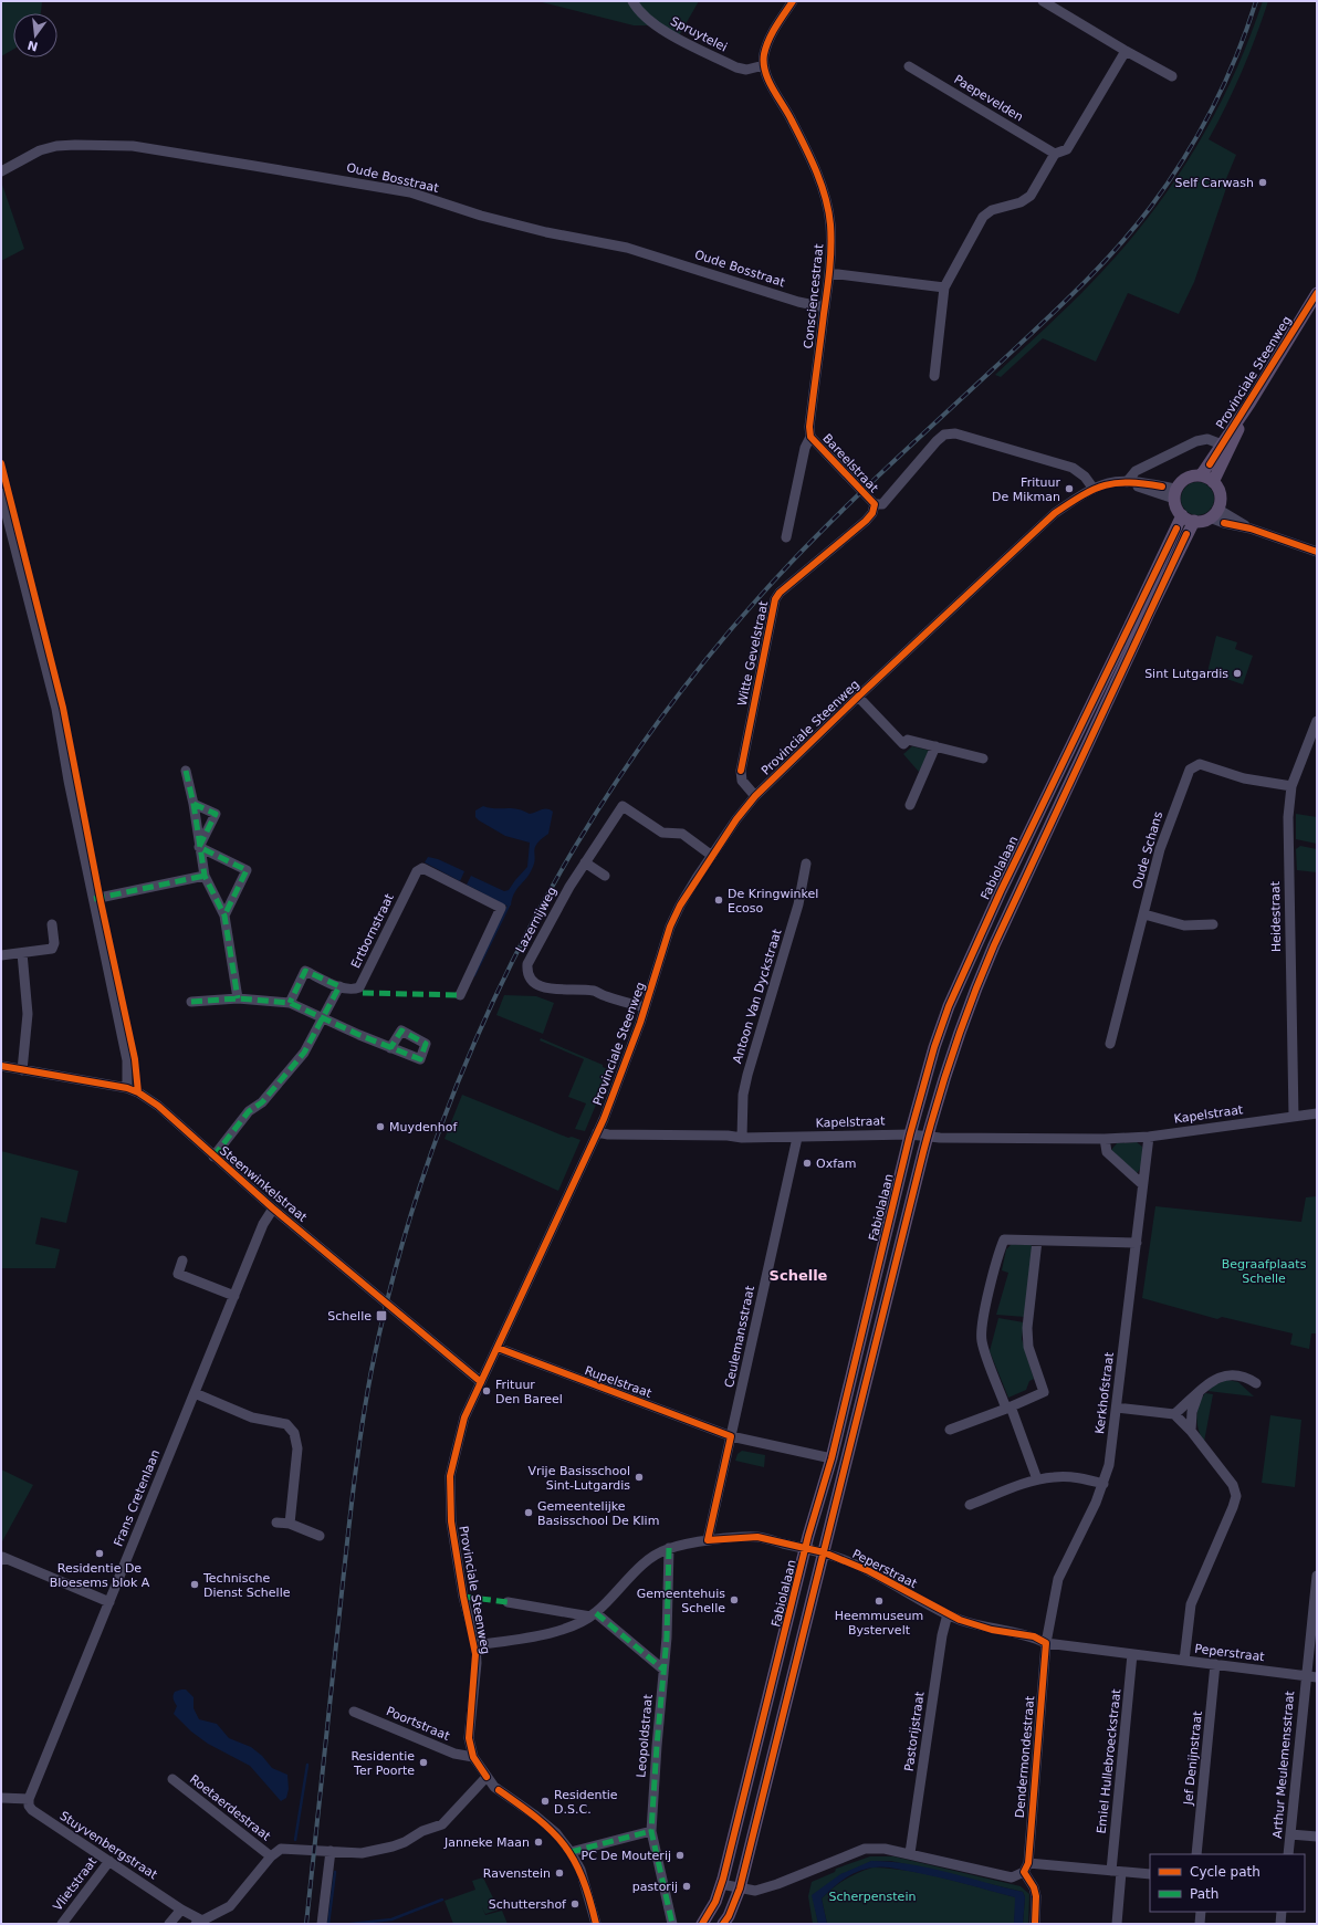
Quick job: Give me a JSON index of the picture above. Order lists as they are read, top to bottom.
{
  "streets": {
    "main road": ["Provinciale Steenweg", "Fabiolalaan"],
    "street": [
      "Spruytelei",
      "Paepevelden",
      "Oude Bosstraat",
      "Consciencestraat",
      "Bareelstraat",
      "Witte Gevelstraat",
      "Oude Schans",
      "Heidestraat",
      "Lazernijweg",
      "Ertbornstraat",
      "Antoon Van Dyckstraat",
      "Kapelstraat",
      "Steenwinkelstraat",
      "Ceulemansstraat",
      "Rupelstraat",
      "Kerkhofstraat",
      "Frans Cretenlaan",
      "Peperstraat",
      "Poortstraat",
      "Pastorijstraat",
      "Leopoldstraat",
      "Dendermondestraat",
      "Jef Denijnstraat",
      "Emiel Hullebroeckstraat",
      "Arthur Meulemensstraat",
      "Roetaerdestraat",
      "Stuyvenbergstraat",
      "Vlietstraat"
    ]
  },
  "crossings": [
    ["Spruytelei", "Consciencestraat"],
    ["Oude Bosstraat", "Consciencestraat"],
    ["Consciencestraat", "Bareelstraat"],
    ["Provinciale Steenweg", "Witte Gevelstraat"],
    ["Provinciale Steenweg", "Lazernijweg"],
    ["Provinciale Steenweg", "Kapelstraat"],
    ["Provinciale Steenweg", "Steenwinkelstraat"],
    ["Provinciale Steenweg", "Rupelstraat"],
    ["Provinciale Steenweg", "Peperstraat"],
    ["Provinciale Steenweg", "Poortstraat"],
    ["Provinciale Steenweg", "Stuyvenbergstraat"],
    ["Bareelstraat", "Witte Gevelstraat"],
    ["Oude Schans", "Heidestraat"],
    ["Fabiolalaan", "Kapelstraat"],
    ["Fabiolalaan", "Rupelstraat"],
    ["Fabiolalaan", "Peperstraat"],
    ["Heidestraat", "Kapelstraat"],
    ["Antoon Van Dyckstraat", "Kapelstraat"],
    ["Kapelstraat", "Ceulemansstraat"],
    ["Kapelstraat", "Kerkhofstraat"],
    ["Steenwinkelstraat", "Frans Cretenlaan"],
    ["Ceulemansstraat", "Rupelstraat"],
    ["Ceulemansstraat", "Peperstraat"],
    ["Kerkhofstraat", "Peperstraat"],
    ["Kerkhofstraat", "Dendermondestraat"],
    ["Frans Cretenlaan", "Stuyvenbergstraat"],
    ["Peperstraat", "Pastorijstraat"],
    ["Peperstraat", "Leopoldstraat"],
    ["Peperstraat", "Dendermondestraat"],
    ["Peperstraat", "Jef Denijnstraat"],
    ["Peperstraat", "Emiel Hullebroeckstraat"],
    ["Peperstraat", "Arthur Meulemensstraat"],
    ["Roetaerdestraat", "Stuyvenbergstraat"],
    ["Stuyvenbergstraat", "Vlietstraat"]
  ],
  "districts": ["Schelle"],
  "parks": ["Begraafplaats Schelle", "Scherpenstein"],
  "places": {
    "other": [
      "Self Carwash",
      "Frituur De Mikman",
      "Sint Lutgardis",
      "De Kringwinkel Ecoso",
      "Muydenhof",
      "Oxfam",
      "Frituur Den Bareel",
      "Vrije Basisschool Sint-Lutgardis",
      "Gemeentelijke Basisschool De Klim",
      "Residentie De Bloesems blok A",
      "Technische Dienst Schelle",
      "Gemeentehuis Schelle",
      "Heemmuseum Bystervelt",
      "Residentie Ter Poorte",
      "Residentie D.S.C.",
      "Janneke Maan",
      "PC De Mouterij",
      "Ravenstein",
      "pastorij",
      "Schuttershof"
    ],
    "transit": ["Schelle"]
  },
  "legend": ["Cycle path", "Path"],
  "north": "bottom"
}
